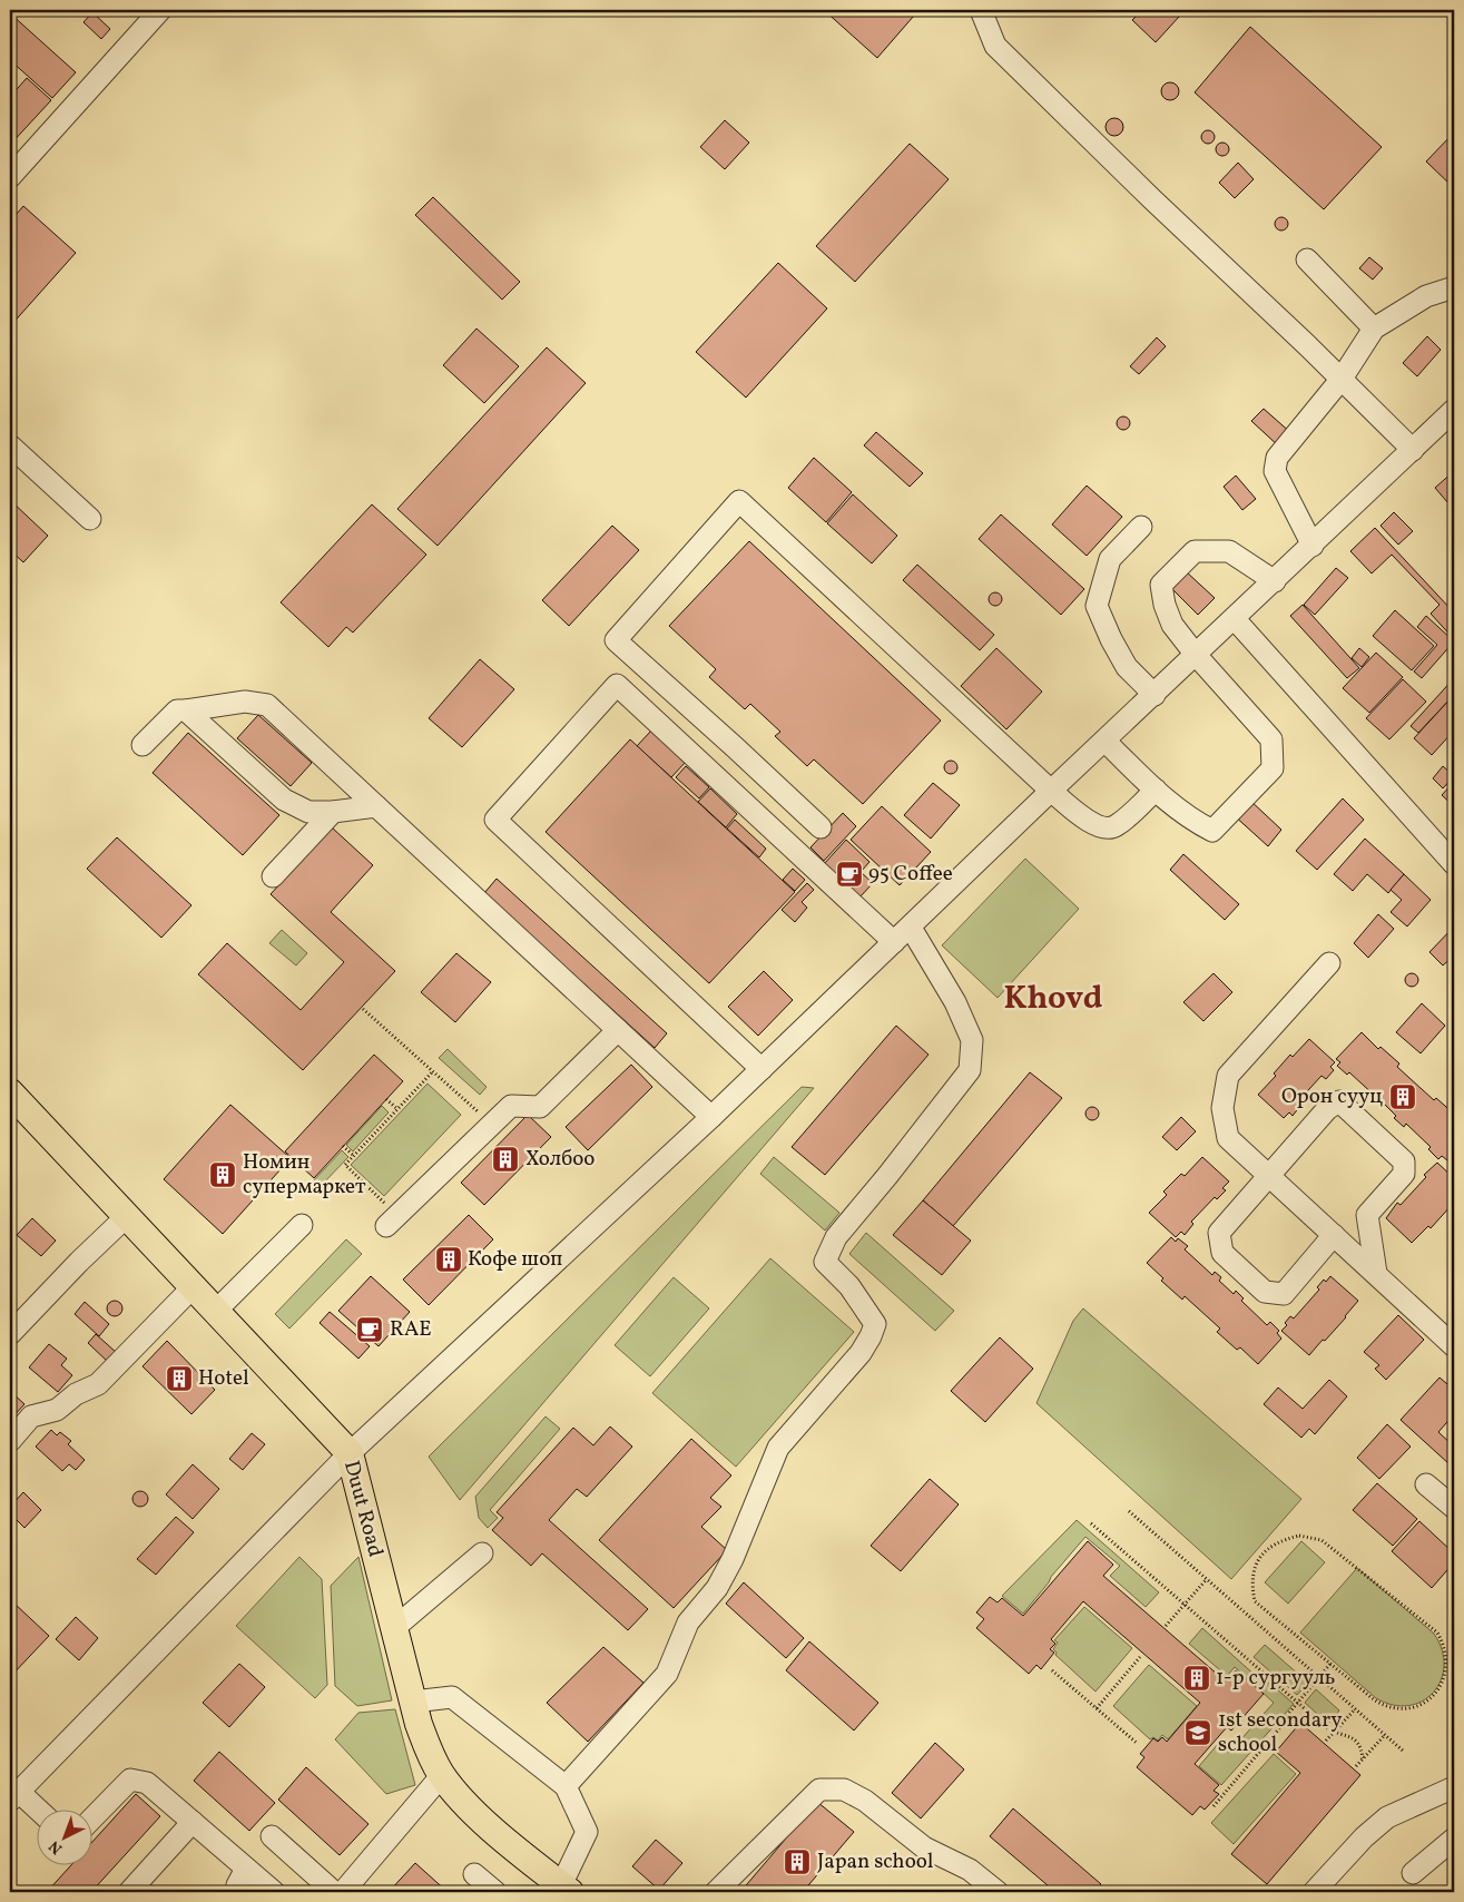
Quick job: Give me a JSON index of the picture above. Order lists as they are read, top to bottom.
{
  "streets": {
    "main road": ["Duut Road"]
  },
  "districts": ["Khovd"],
  "places": {
    "cafe": ["95 Coffee", "RAE"],
    "building": [
      "Орон сууц",
      "Холбоо",
      "Номин супермаркет",
      "Кофе шоп",
      "Hotel",
      "1-р сургууль",
      "Japan school"
    ],
    "school or university": ["1st secondary school"]
  },
  "north": "bottom left"
}
